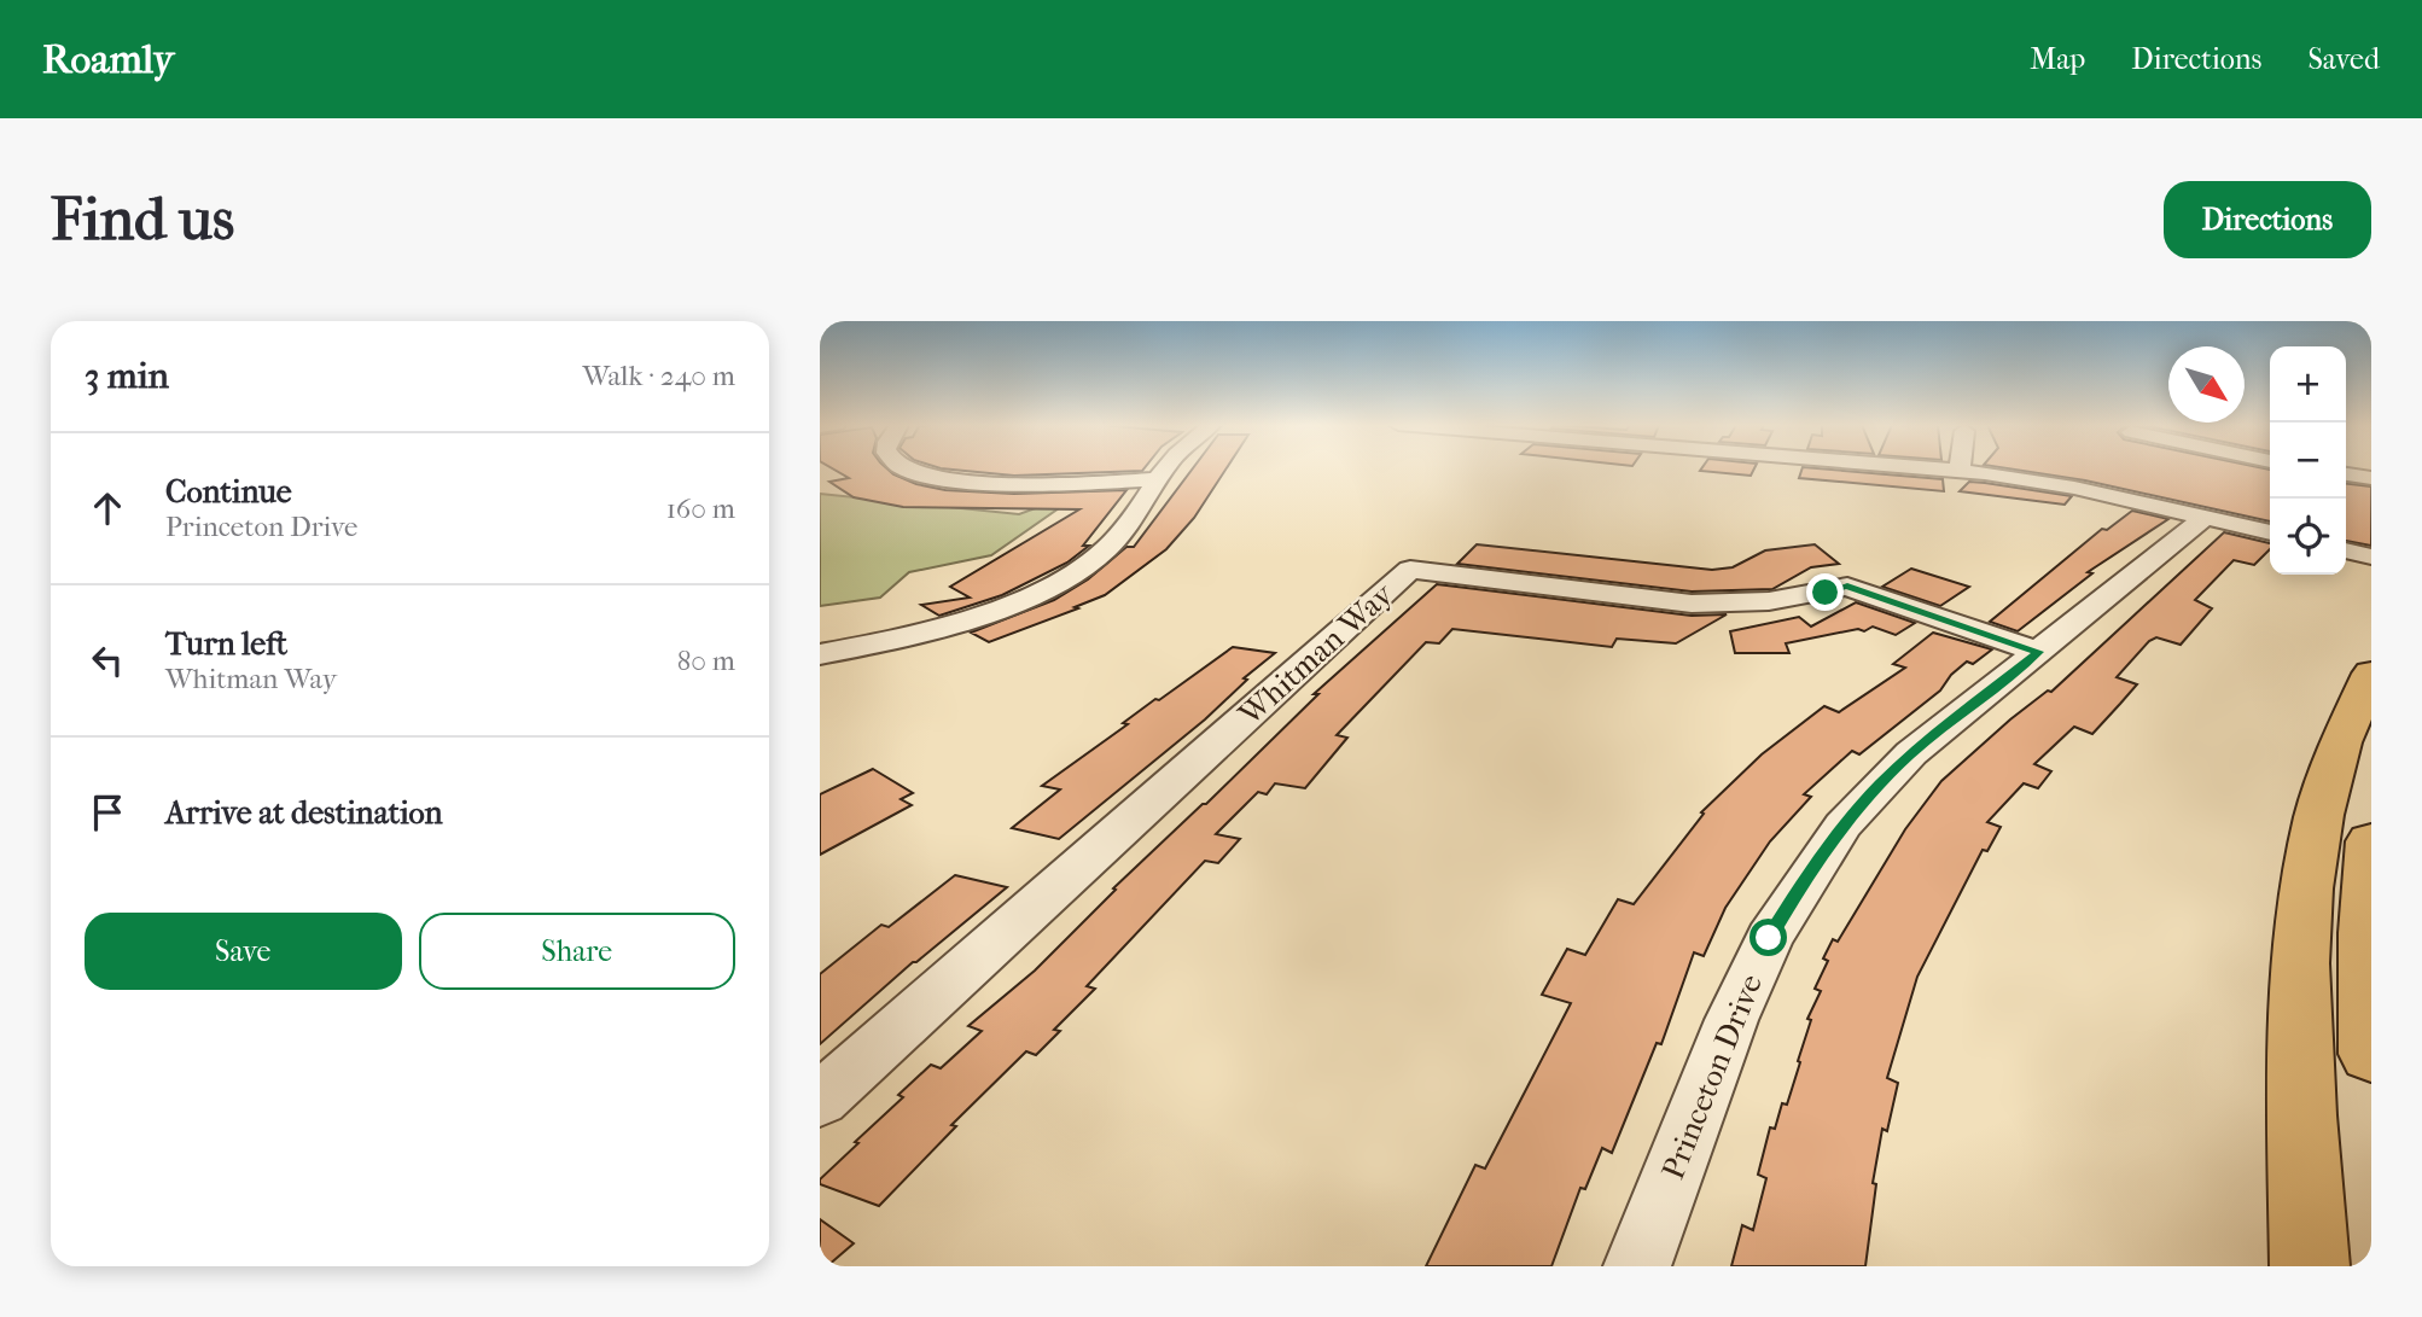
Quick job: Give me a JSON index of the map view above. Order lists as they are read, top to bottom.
{
  "streets": {
    "street": ["Whitman Way", "Princeton Drive"]
  },
  "crossings": [
    ["Whitman Way", "Princeton Drive"]
  ],
  "north": "bottom right",
  "page": {
    "header": "Roamly",
    "nav": ["Map", "Directions", "Saved"],
    "buttons": [
      "Directions",
      ["Save", "Share"]
    ],
    "title": "Find us",
    "heading": ["3 min", "Walk · 240 m"],
    "map_buttons": ["+", "−"],
    "list": [
      ["Continue", "Princeton Drive", "160 m"],
      ["Turn left", "Whitman Way", "80 m"],
      "Arrive at destination"
    ]
  }
}
